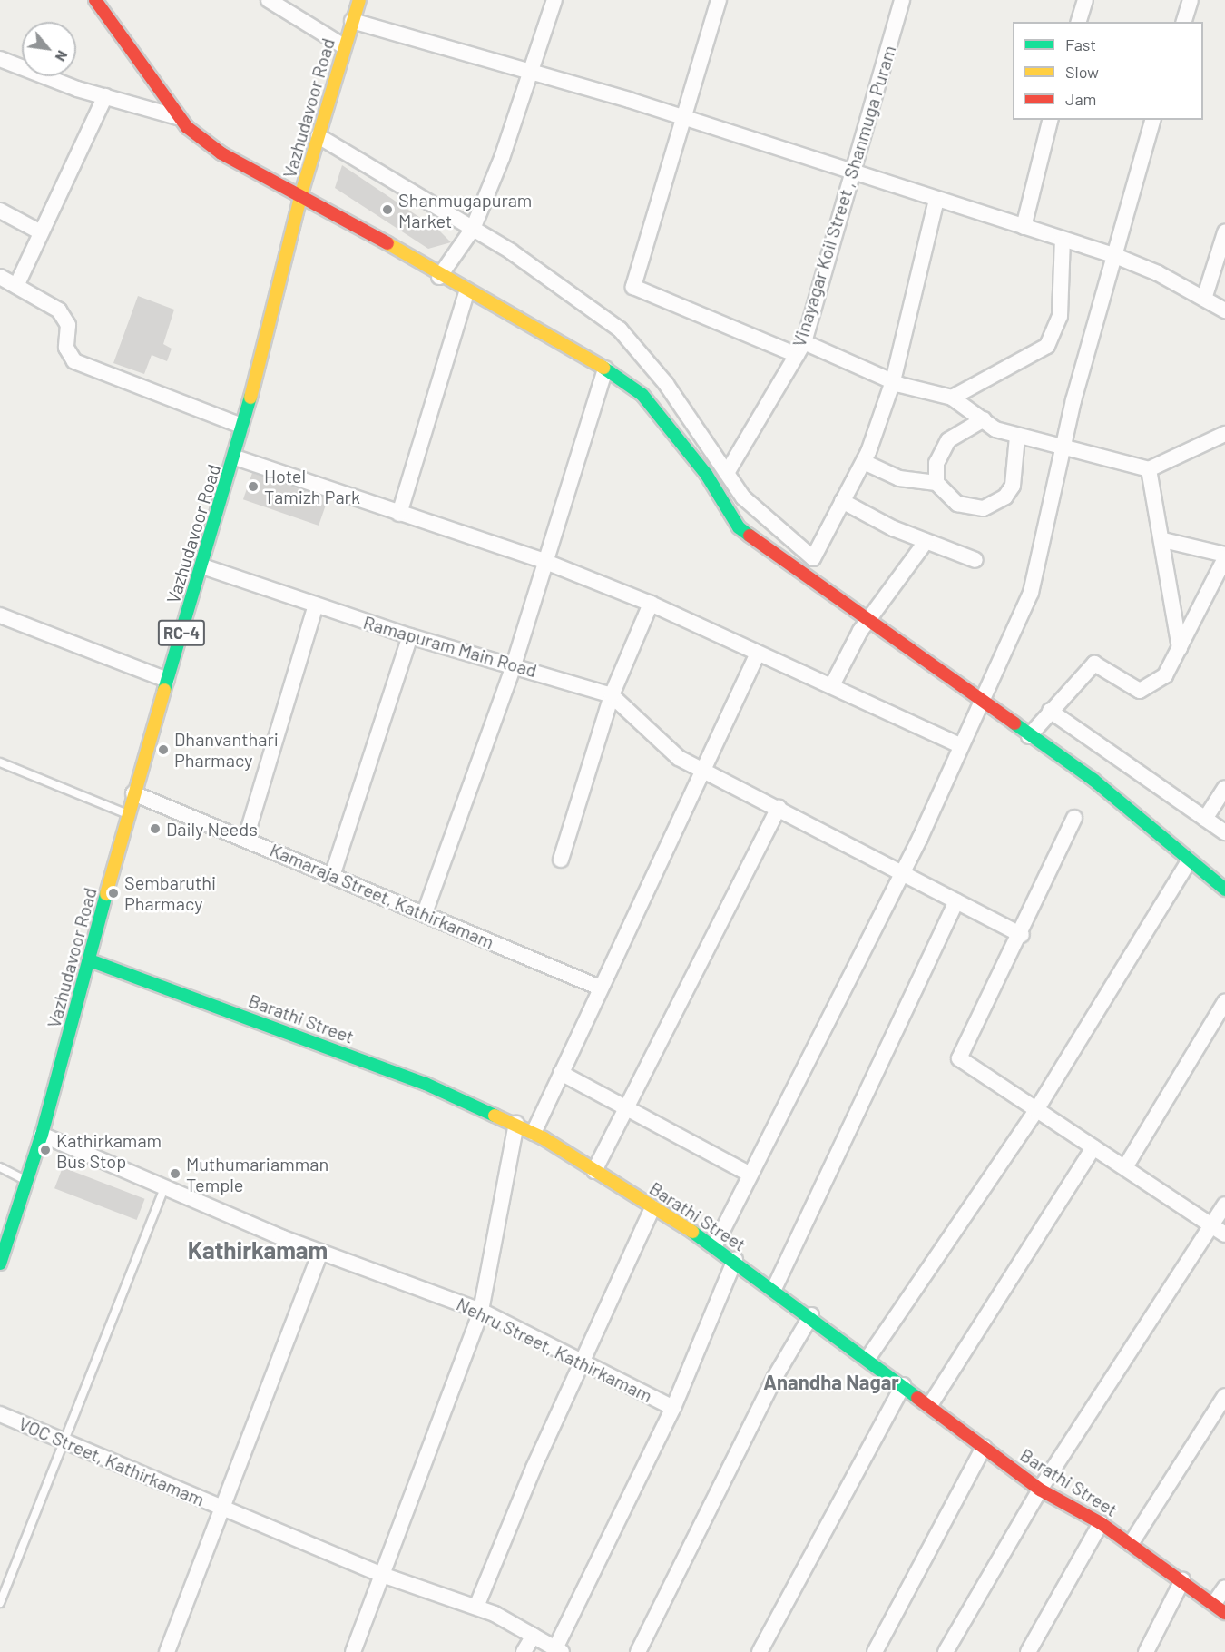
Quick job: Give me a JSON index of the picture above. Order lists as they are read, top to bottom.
{
  "streets": {
    "street": [
      "Vazhudavoor Road",
      "Vinayagar Koil Street , Shanmuga Puram",
      "RC-4",
      "Ramapuram Main Road",
      "Kamaraja Street, Kathirkamam",
      "Barathi Street",
      "Nehru Street, Kathirkamam",
      "VOC Street, Kathirkamam"
    ]
  },
  "crossings": [
    ["Vazhudavoor Road", "Ramapuram Main Road"],
    ["Vazhudavoor Road", "Kamaraja Street, Kathirkamam"],
    ["Vazhudavoor Road", "Barathi Street"],
    ["Vazhudavoor Road", "Nehru Street, Kathirkamam"]
  ],
  "districts": ["Kathirkamam", "Anandha Nagar"],
  "places": [
    "Shanmugapuram Market",
    "Hotel Tamizh Park",
    "Dhanvanthari Pharmacy",
    "Daily Needs",
    "Sembaruthi Pharmacy",
    "Kathirkamam Bus Stop",
    "Muthumariamman Temple"
  ],
  "legend": ["Fast", "Slow", "Jam"],
  "north": "bottom right"
}
